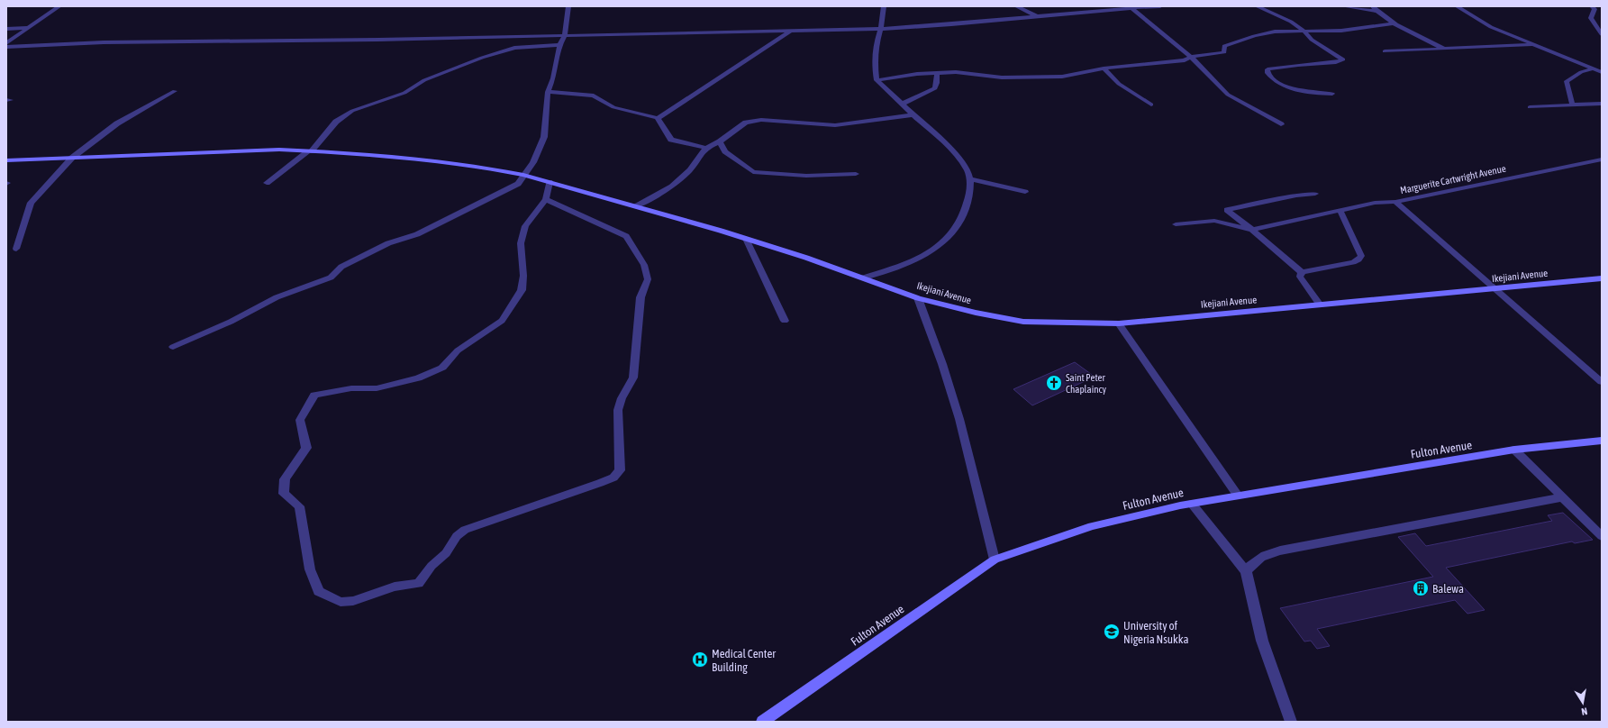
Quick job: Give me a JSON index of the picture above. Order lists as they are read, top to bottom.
{
  "streets": {
    "street": ["Marguerite Cartwright Avenue", "Ikejiani Avenue", "Fulton Avenue"]
  },
  "crossings": [
    ["Marguerite Cartwright Avenue", "Ikejiani Avenue"]
  ],
  "places": {
    "church": ["Saint Peter Chaplaincy"],
    "building": ["Balewa"],
    "school or university": ["University of Nigeria Nsukka"],
    "hospital": ["Medical Center Building"]
  },
  "north": "bottom"
}
